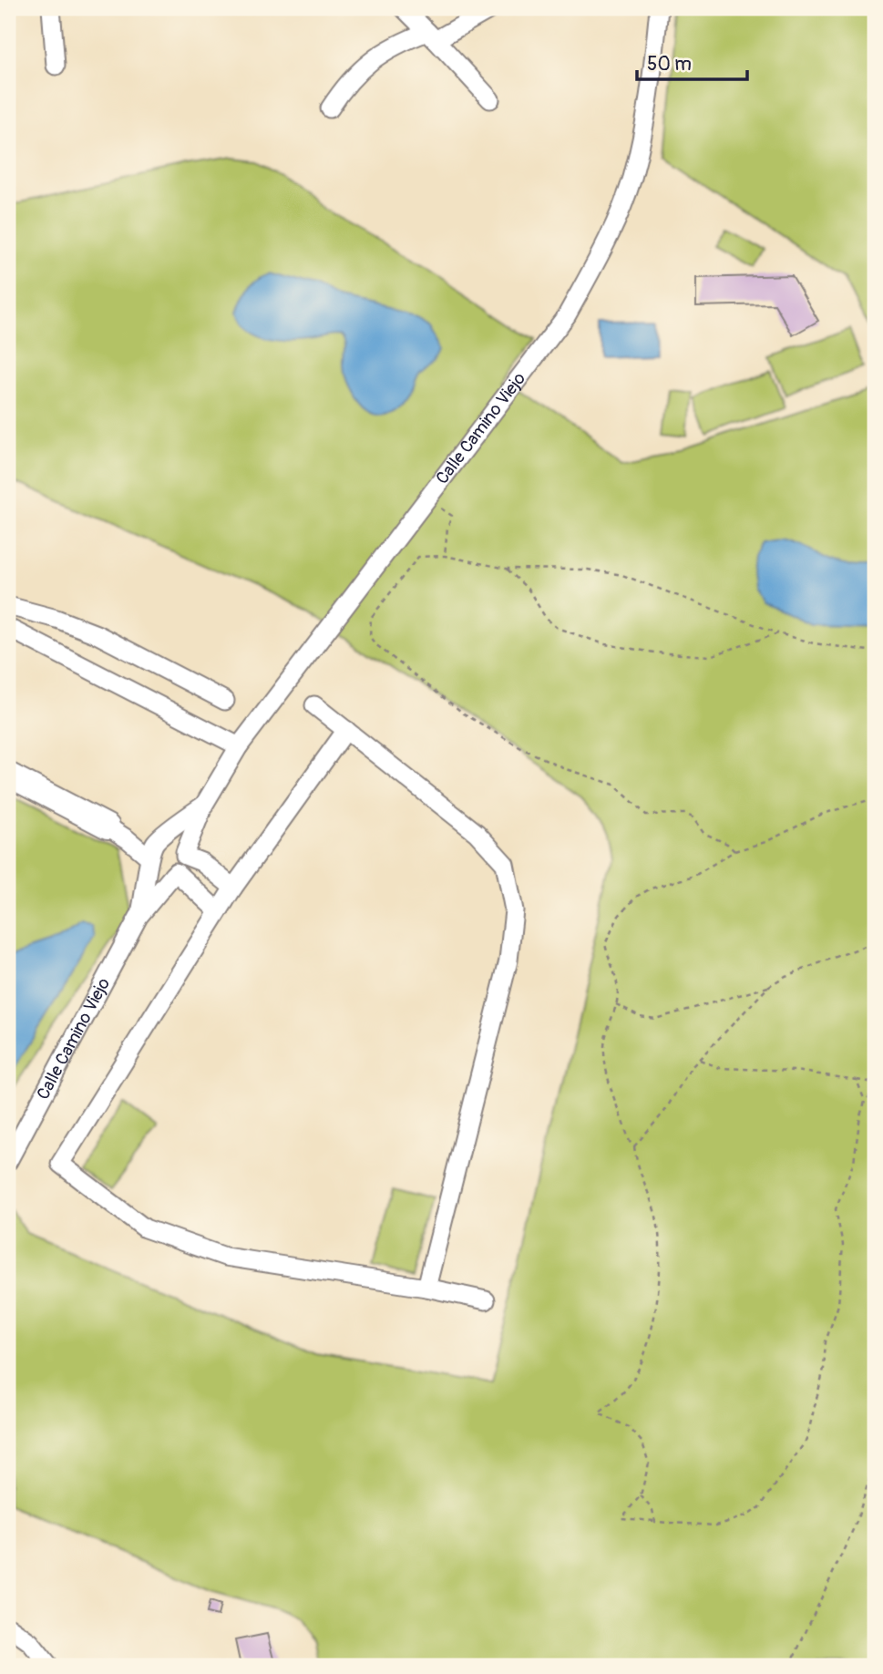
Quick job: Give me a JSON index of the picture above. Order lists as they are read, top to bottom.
{
  "streets": {
    "street": ["Calle Camino Viejo"]
  },
  "scale_bar": "50 m"
}
